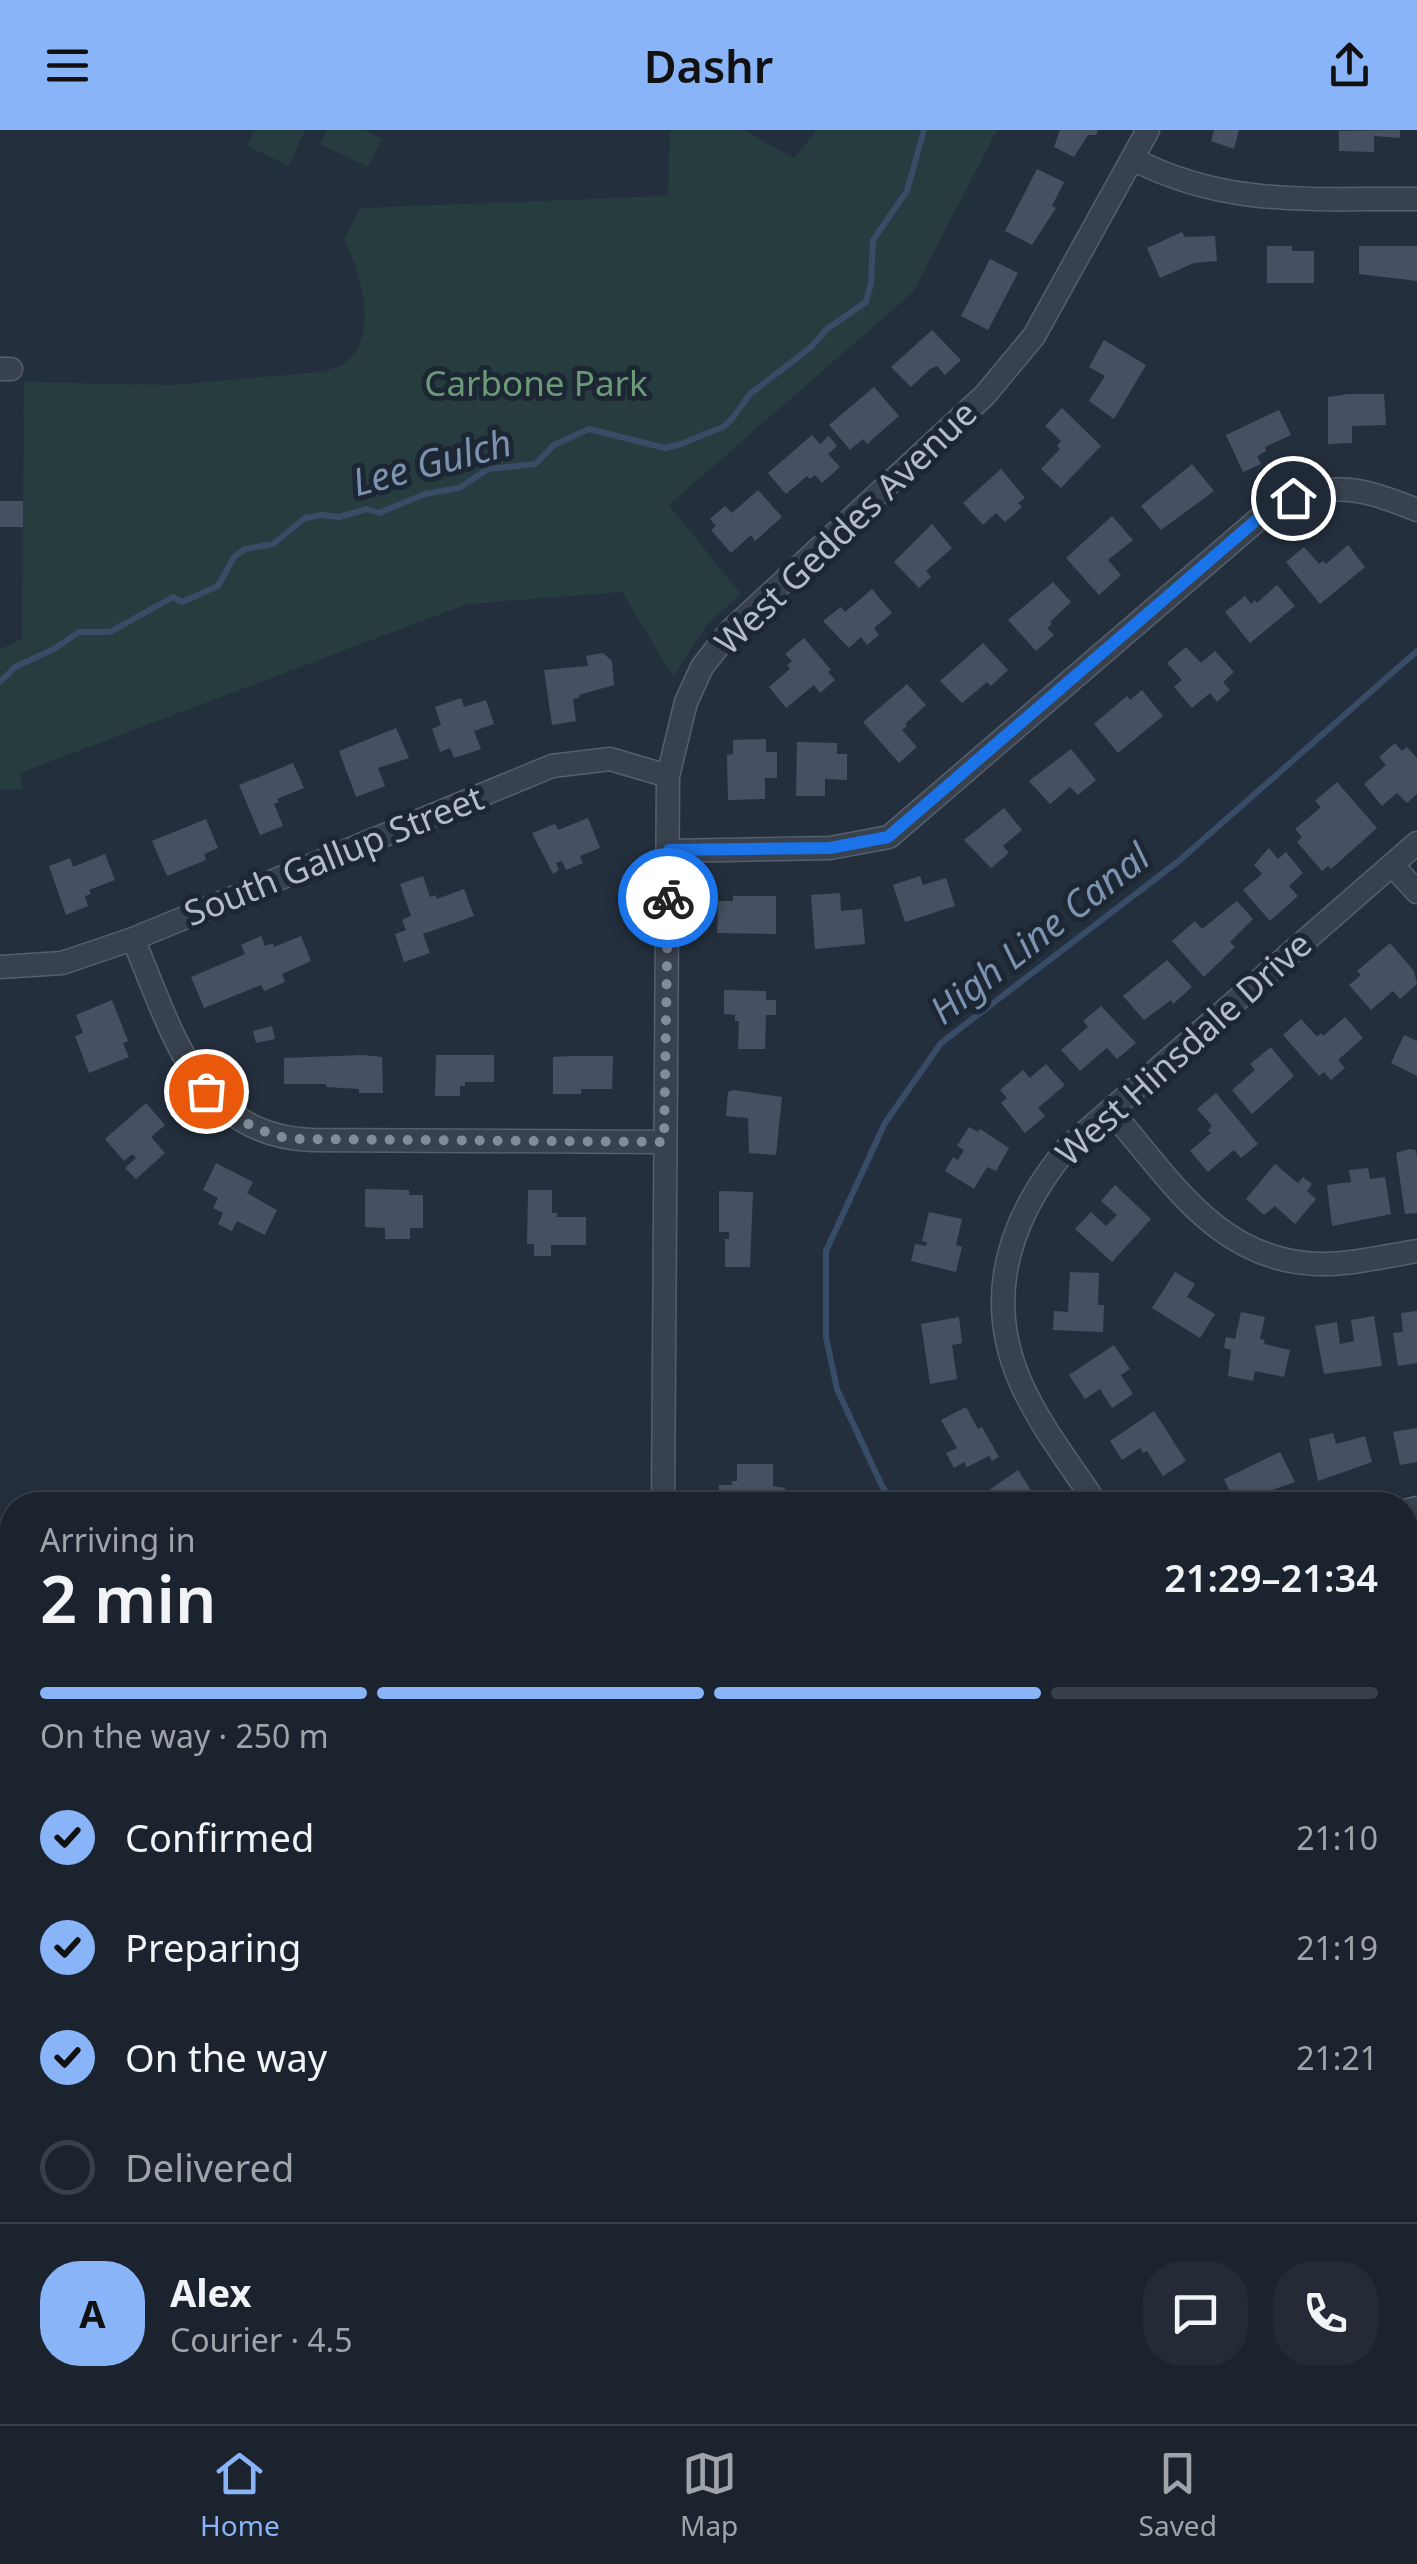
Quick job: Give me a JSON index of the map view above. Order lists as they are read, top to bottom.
{
  "streets": {
    "street": ["West Geddes Avenue", "South Gallup Street", "West Hinsdale Drive"]
  },
  "crossings": [
    ["West Geddes Avenue", "South Gallup Street"]
  ],
  "water": ["Lee Gulch", "High Line Canal"],
  "parks": ["Carbone Park"],
  "page": {
    "header": "Dashr",
    "heading": ["2 min", "Arriving in", "21:29–21:34"],
    "panel": ["Alex", "Courier · 4.5"],
    "bar": "On the way · 250 m",
    "list": [
      ["Confirmed", "21:10"],
      ["Preparing", "21:19"],
      ["On the way", "21:21"],
      "Delivered"
    ],
    "round": "A",
    "tabs": ["Home", "Map", "Saved"]
  }
}
